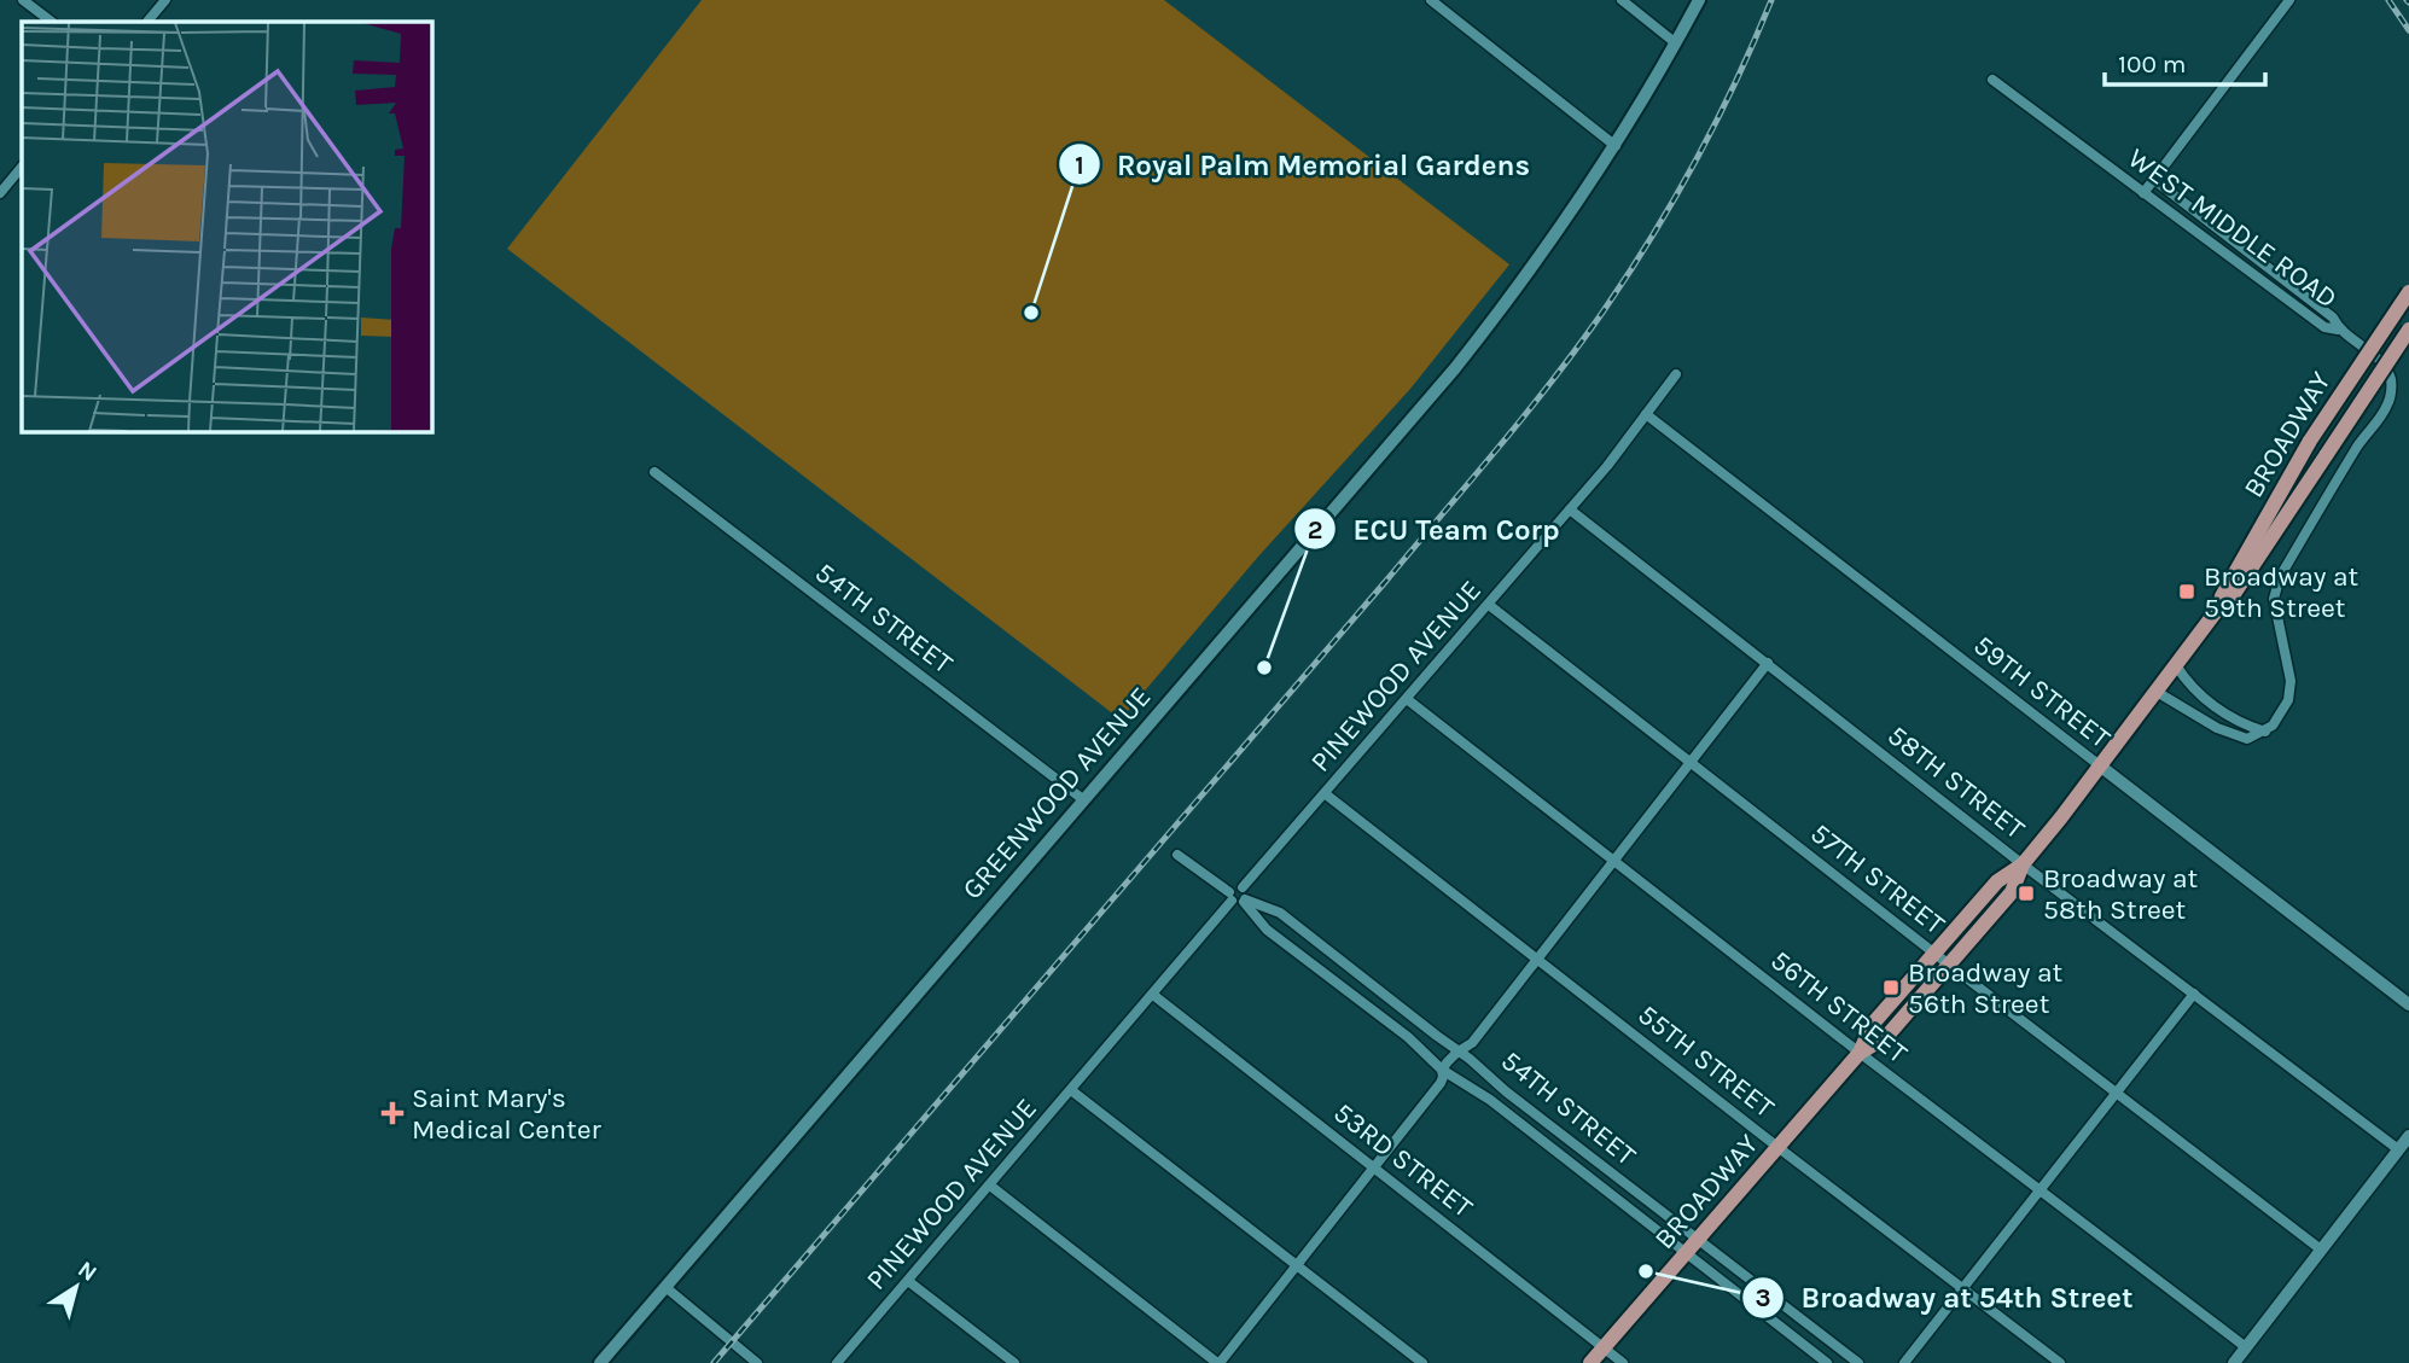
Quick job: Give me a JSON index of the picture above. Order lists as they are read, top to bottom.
{
  "streets": {
    "main road": ["BROADWAY", "GREENWOOD AVENUE"],
    "street": [
      "WEST MIDDLE ROAD",
      "54TH STREET",
      "PINEWOOD AVENUE",
      "59TH STREET",
      "58TH STREET",
      "57TH STREET",
      "56TH STREET",
      "55TH STREET",
      "53RD STREET"
    ]
  },
  "crossings": [
    ["BROADWAY", "54TH STREET"],
    ["BROADWAY", "59TH STREET"],
    ["BROADWAY", "58TH STREET"],
    ["BROADWAY", "57TH STREET"],
    ["BROADWAY", "56TH STREET"],
    ["BROADWAY", "55TH STREET"],
    ["BROADWAY", "53RD STREET"],
    ["54TH STREET", "PINEWOOD AVENUE"],
    ["54TH STREET", "GREENWOOD AVENUE"],
    ["PINEWOOD AVENUE", "59TH STREET"],
    ["PINEWOOD AVENUE", "58TH STREET"],
    ["PINEWOOD AVENUE", "57TH STREET"],
    ["PINEWOOD AVENUE", "56TH STREET"],
    ["PINEWOOD AVENUE", "55TH STREET"],
    ["PINEWOOD AVENUE", "53RD STREET"]
  ],
  "places": {
    "other": ["Royal Palm Memorial Gardens", "ECU Team Corp", "Broadway at 54th Street"],
    "transit": ["Broadway at 59th Street", "Broadway at 58th Street", "Broadway at 56th Street"],
    "health": ["Saint Mary's Medical Center"]
  },
  "scale_bar": "100 m",
  "north": "top right"
}
